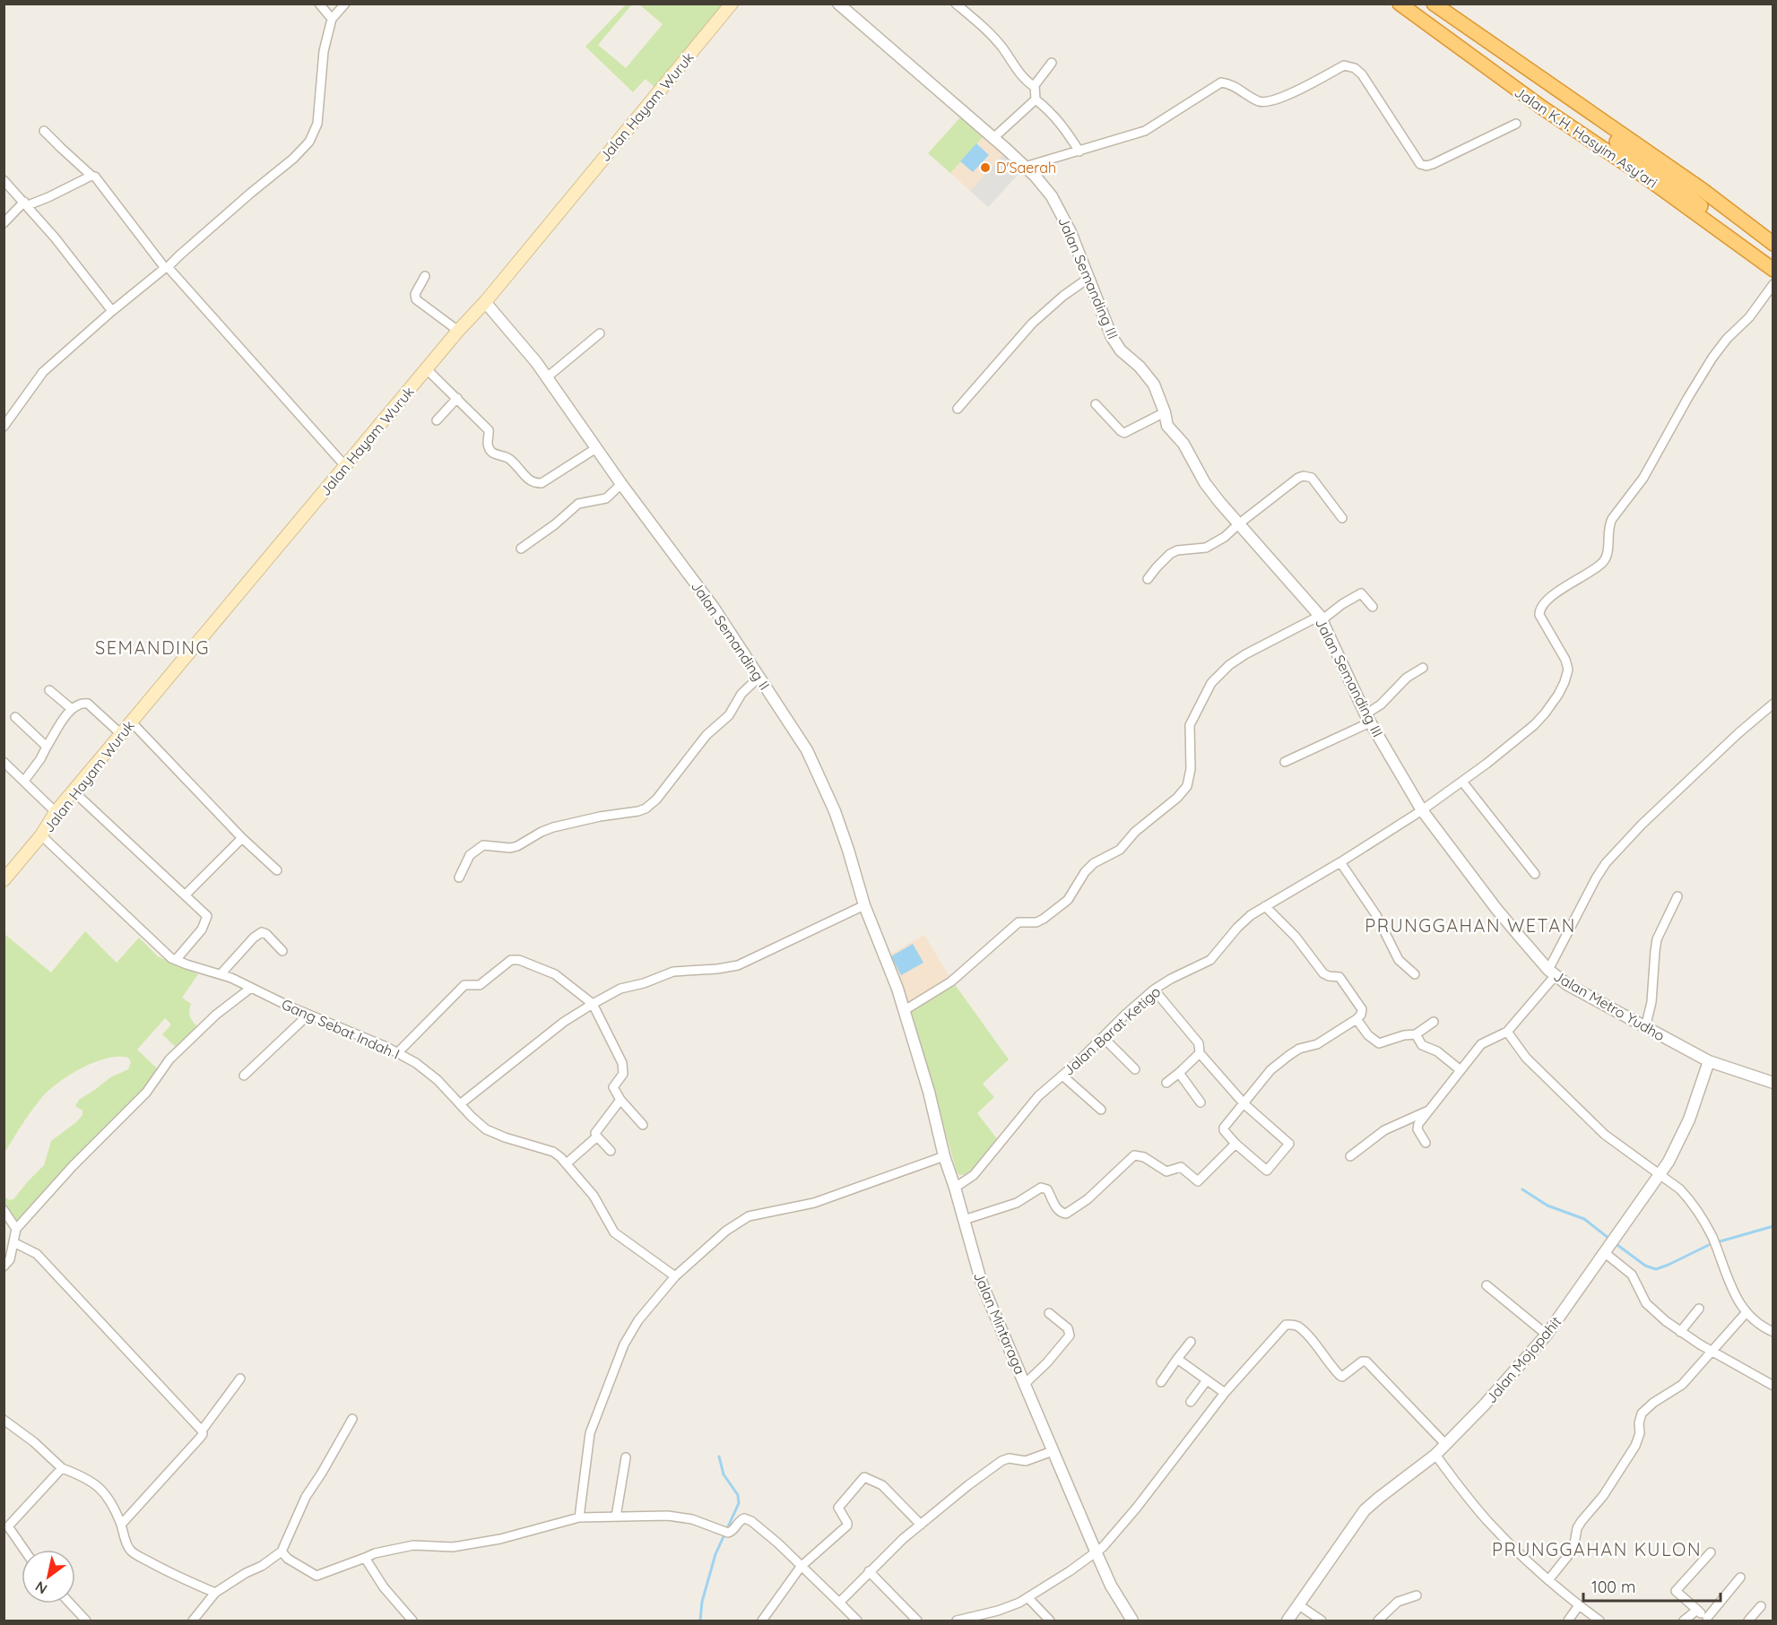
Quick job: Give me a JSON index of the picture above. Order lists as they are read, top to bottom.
{
  "streets": {
    "highway": ["Jalan K.H. Hasyim Asy'ari"],
    "main road": ["Jalan Hayam Wuruk"],
    "street": [
      "Jalan Semanding III",
      "Jalan Semanding II",
      "Jalan Metro Yudho",
      "Gang Sebat Indah I",
      "Jalan Barat Ketigo",
      "Jalan Mintaraga",
      "Jalan Mojopahit"
    ]
  },
  "crossings": [
    ["Jalan Hayam Wuruk", "Jalan Semanding II"],
    ["Jalan Hayam Wuruk", "Gang Sebat Indah I"],
    ["Jalan Semanding III", "Jalan Metro Yudho"],
    ["Jalan Semanding III", "Jalan Barat Ketigo"],
    ["Jalan Semanding II", "Jalan Mintaraga"],
    ["Jalan Metro Yudho", "Jalan Barat Ketigo"],
    ["Jalan Metro Yudho", "Jalan Mojopahit"],
    ["Jalan Barat Ketigo", "Jalan Mintaraga"]
  ],
  "districts": ["SEMANDING", "PRUNGGAHAN WETAN", "PRUNGGAHAN KULON"],
  "places": ["D'Saerah"],
  "scale_bar": "100 m",
  "north": "bottom left"
}
